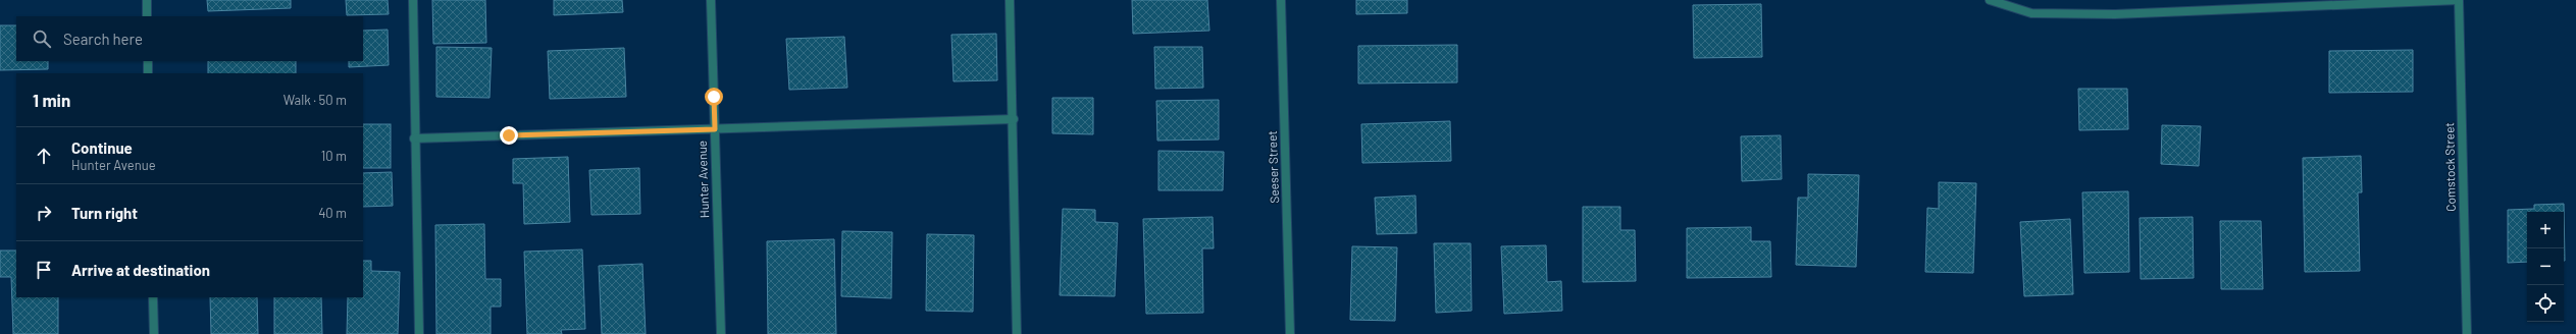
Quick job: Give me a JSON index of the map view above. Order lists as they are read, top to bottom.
{
  "streets": {
    "street": ["Seeser Street", "Comstock Street", "Hunter Avenue"]
  },
  "page": {
    "search": "Search here",
    "heading": ["1 min", "Walk · 50 m"],
    "list": [
      ["Continue", "Hunter Avenue", "10 m"],
      ["Turn right", "40 m"],
      "Arrive at destination"
    ],
    "map_buttons": ["+", "−"]
  }
}
